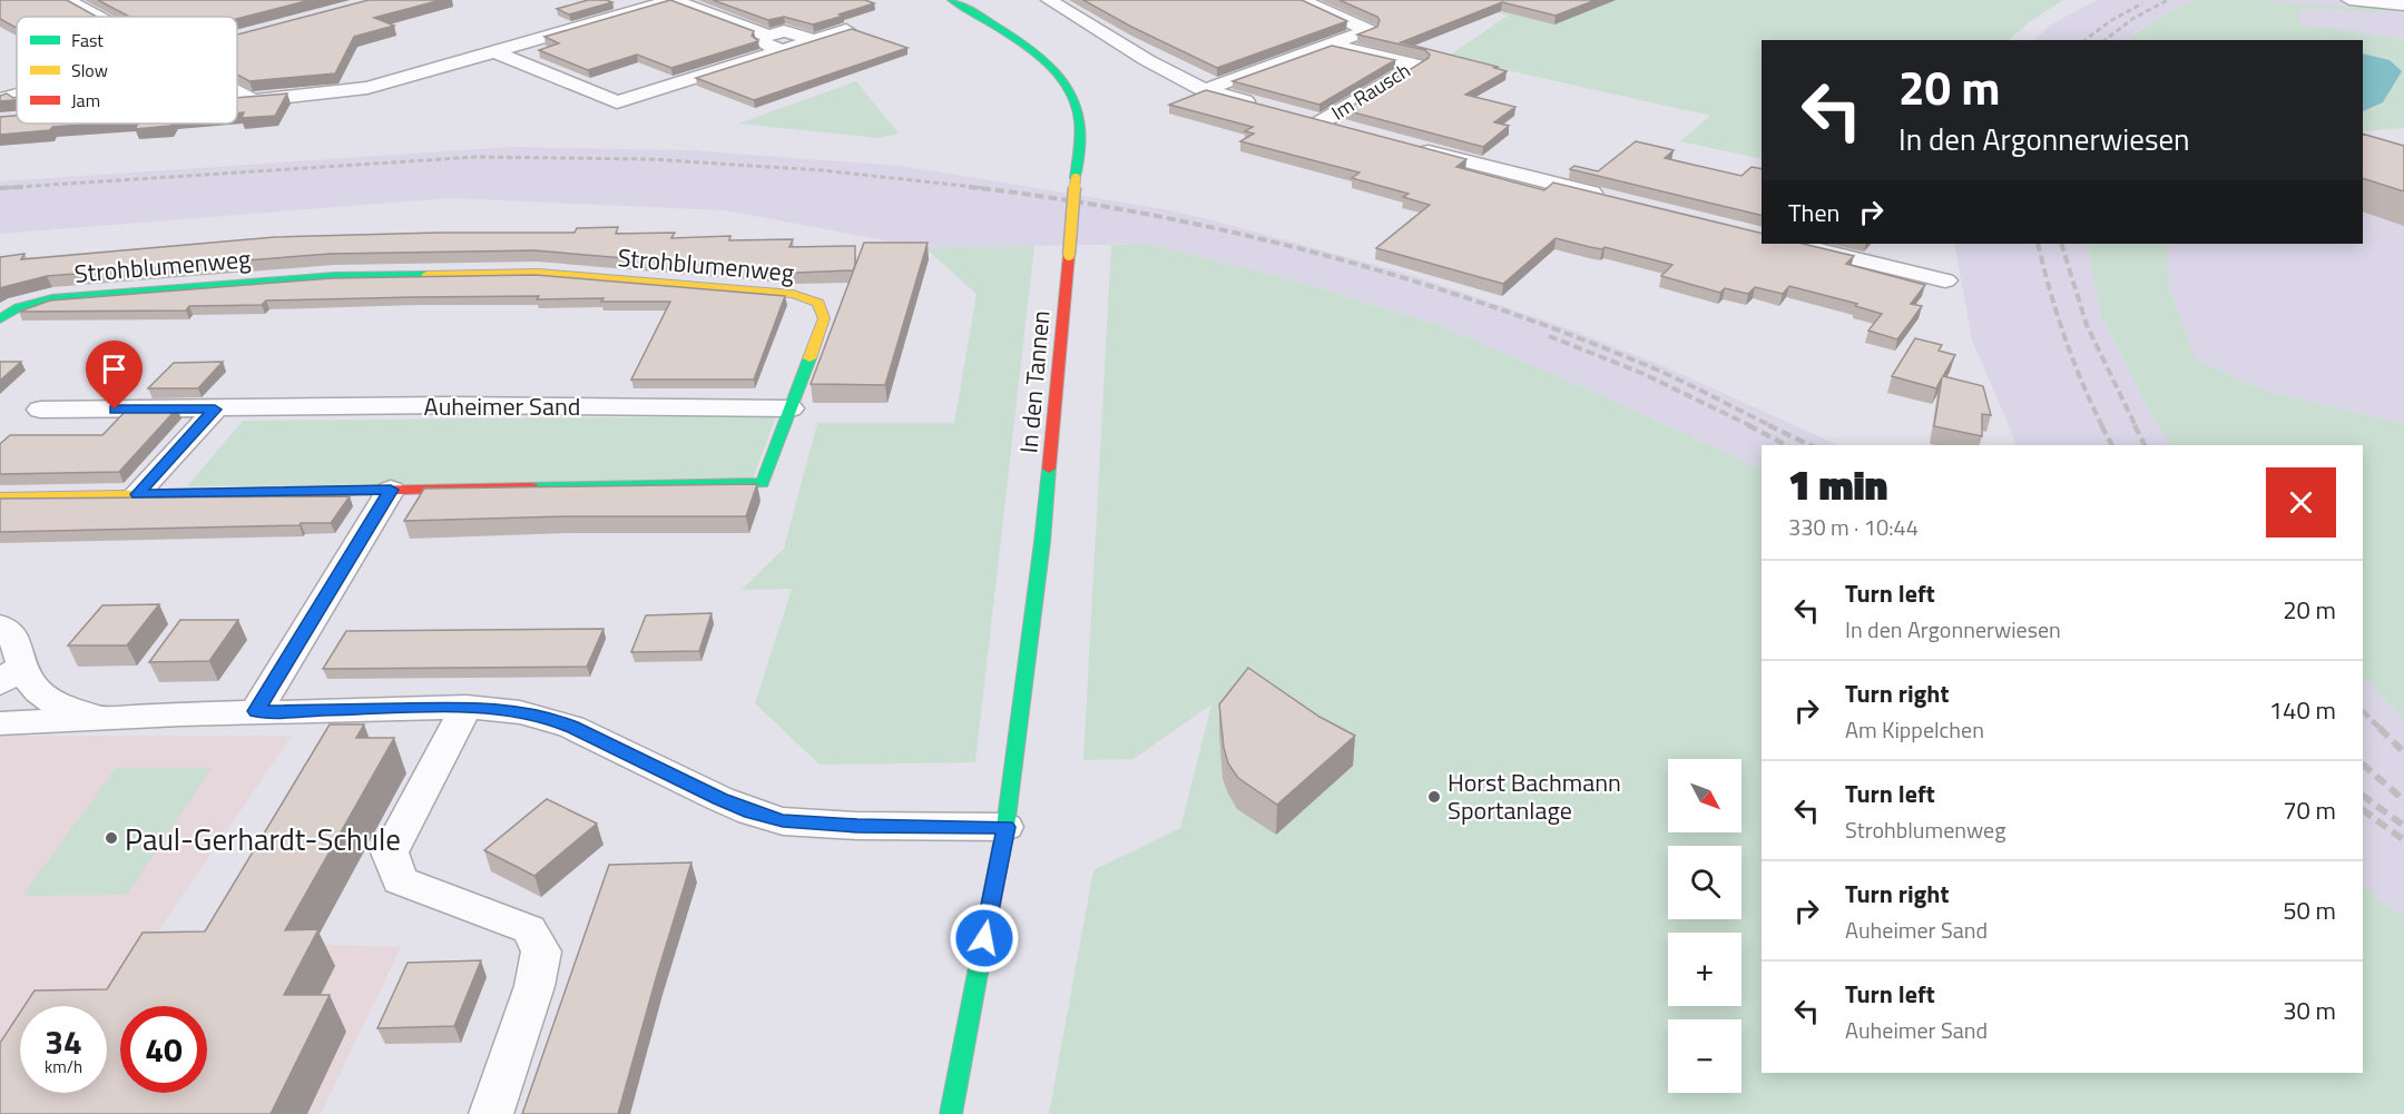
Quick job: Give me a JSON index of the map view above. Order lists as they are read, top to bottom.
{
  "streets": {
    "street": [
      "Im Rausch",
      "Strohblumenweg",
      "In den Tannen",
      "Auheimer Sand"
    ]
  },
  "crossings": [
    ["Strohblumenweg", "Auheimer Sand"]
  ],
  "places": ["Horst Bachmann Sportanlage", "Paul-Gerhardt-Schule"],
  "legend": ["Fast", "Slow", "Jam"],
  "north": "bottom right",
  "page": {
    "turn": ["20 m", "In den Argonnerwiesen"],
    "then": "Then",
    "heading": ["1 min", "330 m · 10:44"],
    "list": [
      {
        "name": "Turn left",
        "note": "In den Argonnerwiesen",
        "value": "20 m"
      },
      {
        "name": "Turn right",
        "note": "Am Kippelchen",
        "value": "140 m"
      },
      {
        "name": "Turn left",
        "note": "Strohblumenweg",
        "value": "70 m"
      },
      {
        "name": "Turn right",
        "note": "Auheimer Sand",
        "value": "50 m"
      },
      {
        "name": "Turn left",
        "note": "Auheimer Sand",
        "value": "30 m"
      }
    ],
    "map_buttons": ["+", "−"],
    "speed": "34 km/h",
    "limit": "40"
  }
}
